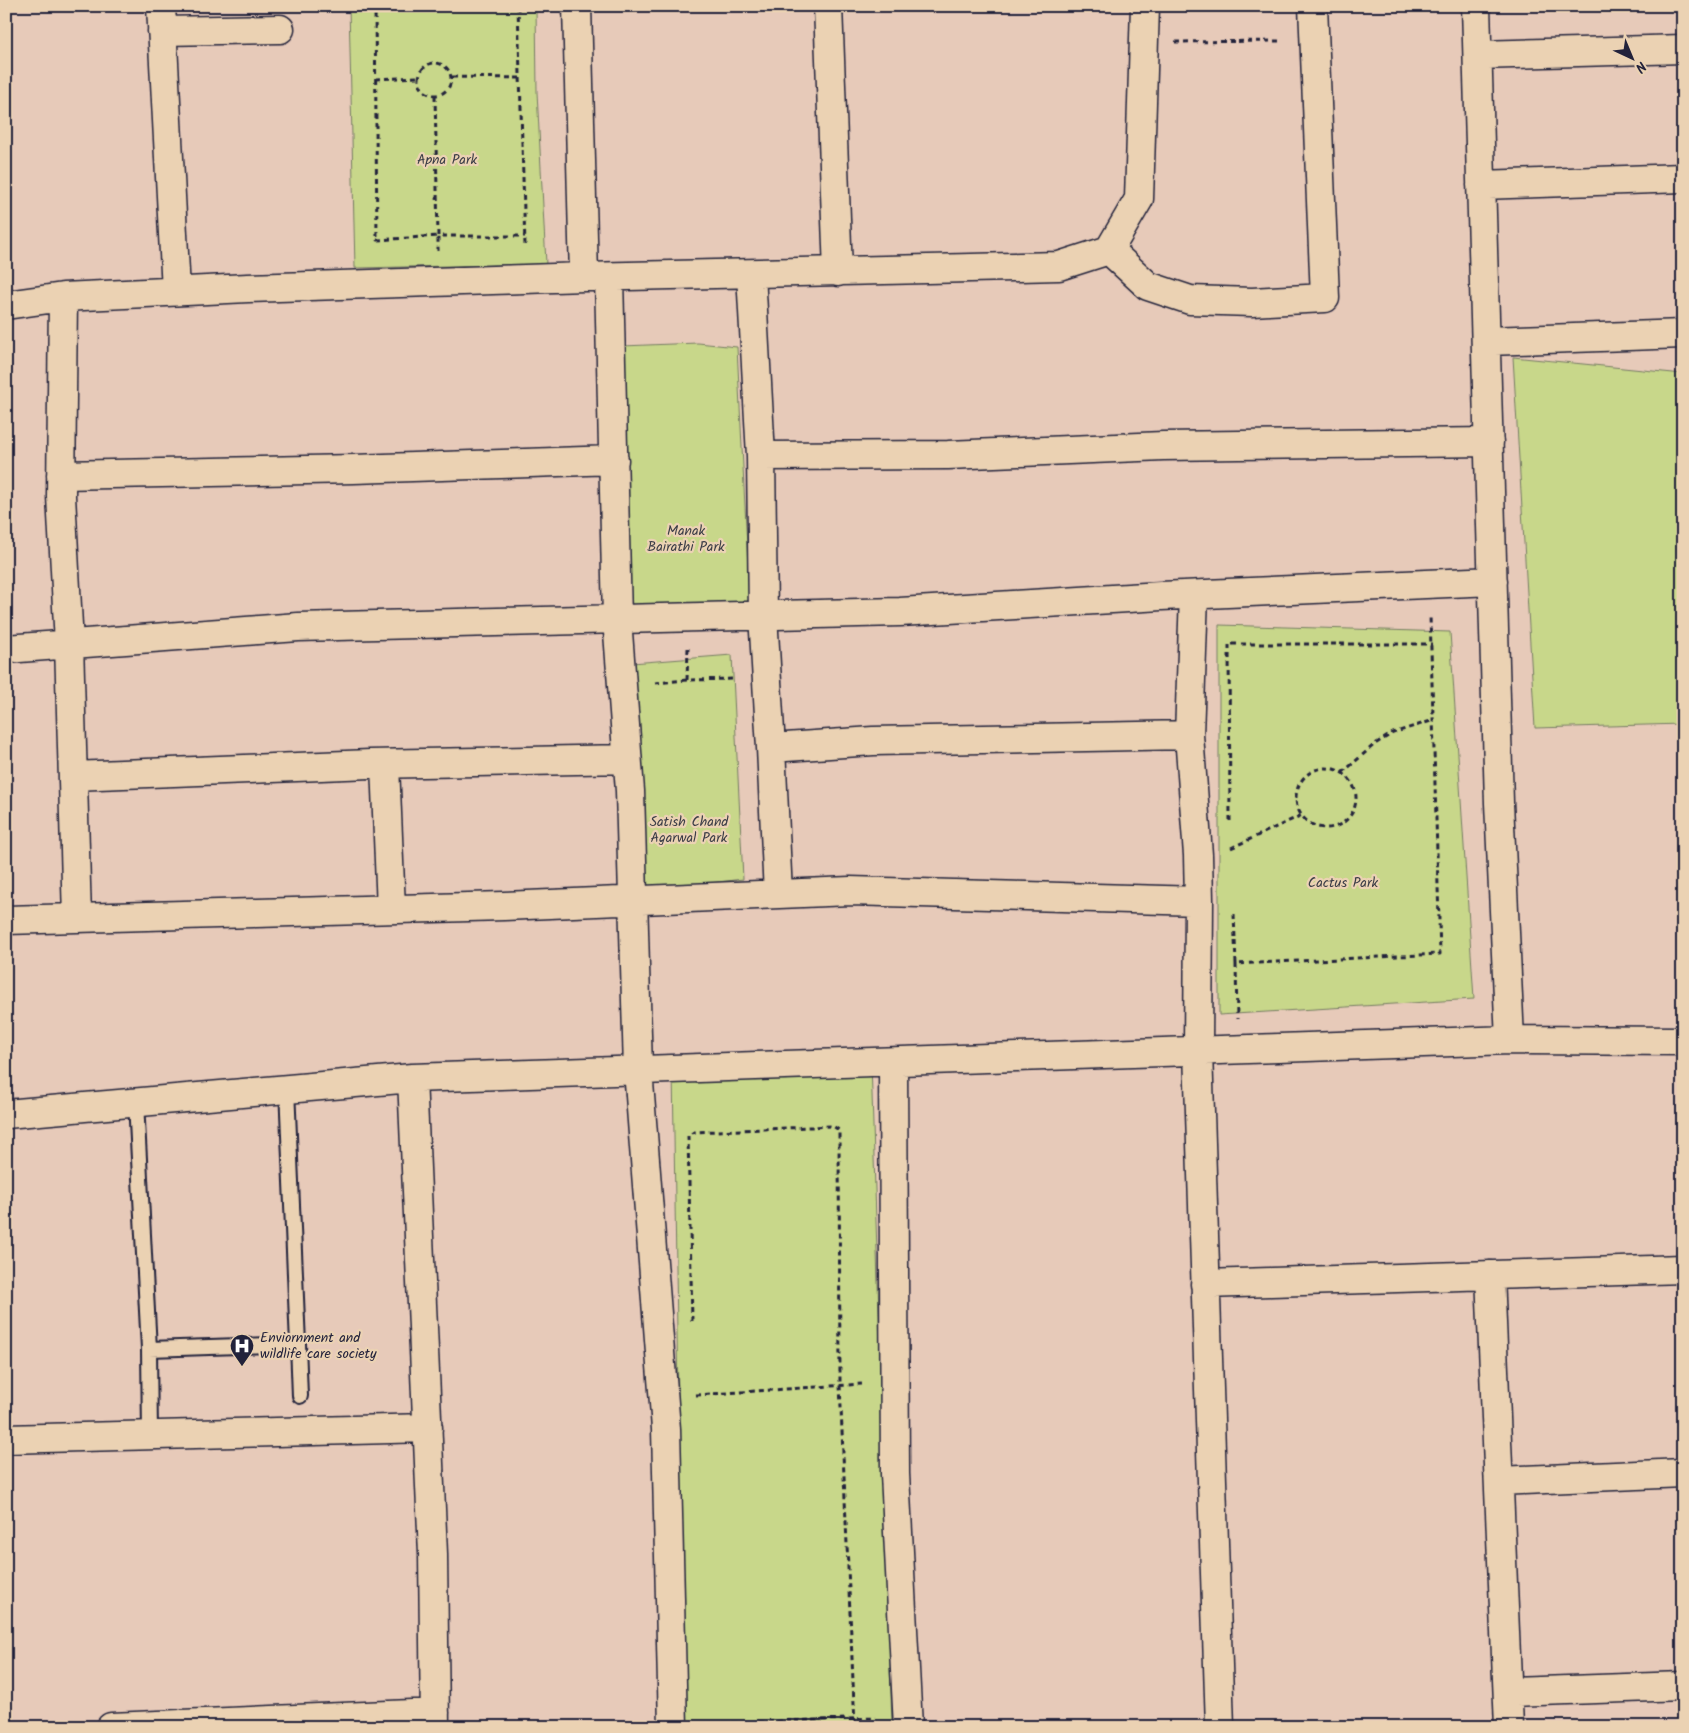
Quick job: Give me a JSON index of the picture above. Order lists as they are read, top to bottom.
{
  "parks": [
    "Apna Park",
    "Manak Bairathi Park",
    "Satish Chand Agarwal Park",
    "Cactus Park"
  ],
  "places": {
    "hospital": ["Enviornment and wildlife care society"]
  },
  "north": "bottom right"
}
